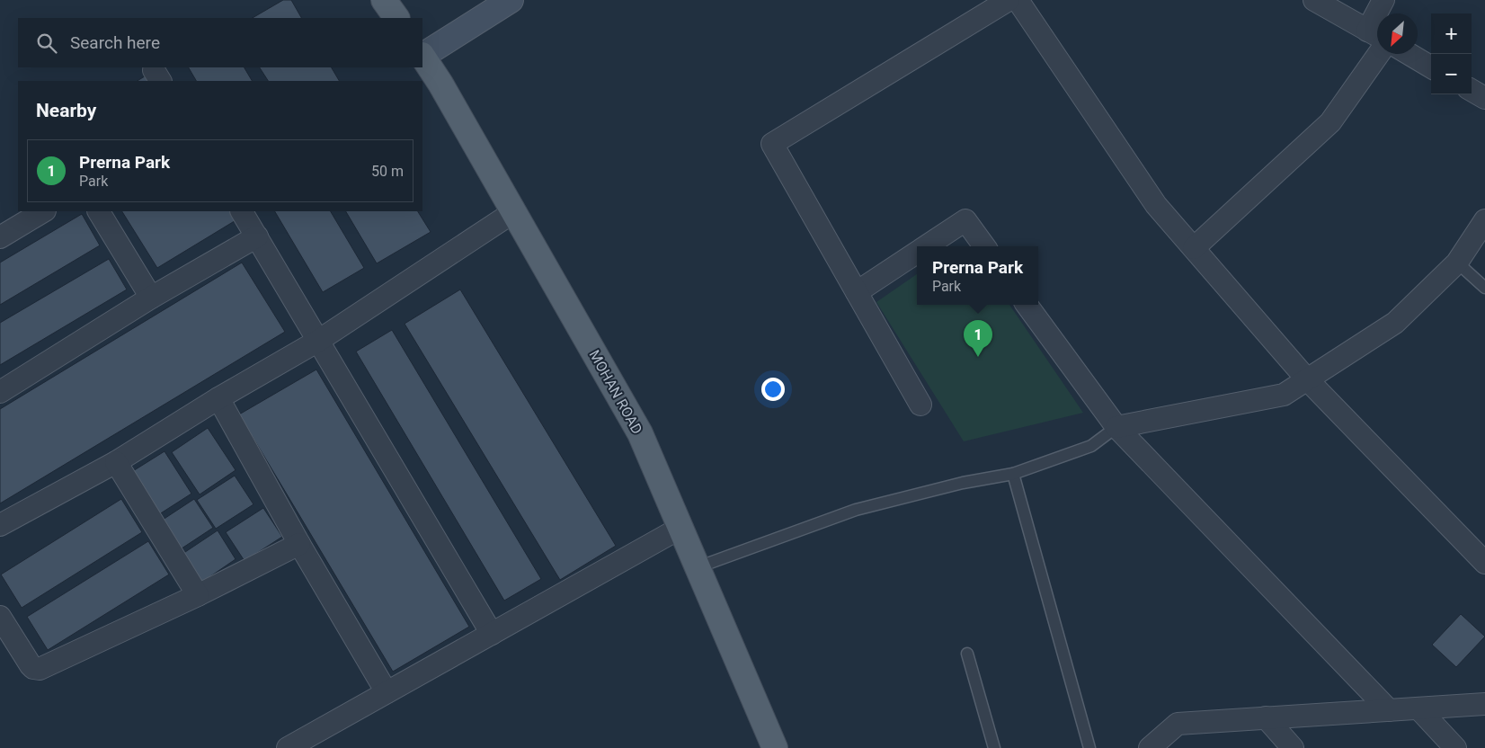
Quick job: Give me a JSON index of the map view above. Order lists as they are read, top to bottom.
{
  "streets": {
    "main road": ["MOHAN ROAD"]
  },
  "north": "bottom left",
  "page": {
    "map_buttons": ["+", "−"],
    "search": "Search here",
    "heading": "Nearby",
    "list": [
      {
        "mark": "1",
        "name": "Prerna Park",
        "note": "Park",
        "value": "50 m"
      }
    ],
    "popup": ["Prerna Park", "Park"],
    "pins": "1"
  }
}
